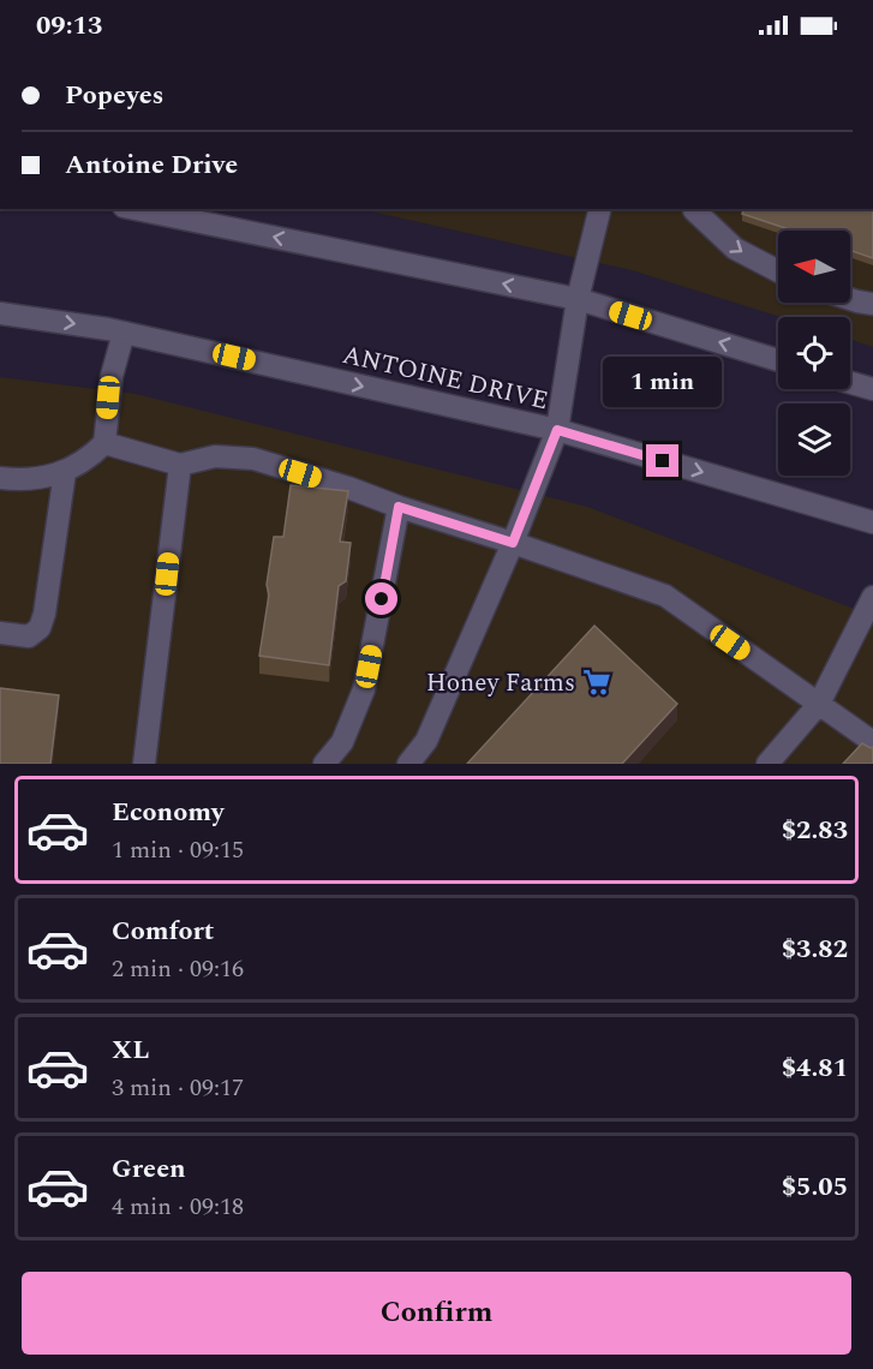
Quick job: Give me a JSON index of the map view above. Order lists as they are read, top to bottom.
{
  "streets": {
    "main road": ["ANTOINE DRIVE"]
  },
  "places": {
    "supermarket": ["Honey Farms"]
  },
  "north": "left",
  "page": {
    "status": "09:13",
    "banner": ["Popeyes", "Antoine Drive"],
    "bubble": "1 min",
    "list": [
      {
        "name": "Economy",
        "note": "1 min · 09:15",
        "value": "$2.83"
      },
      {
        "name": "Comfort",
        "note": "2 min · 09:16",
        "value": "$3.82"
      },
      {
        "name": "XL",
        "note": "3 min · 09:17",
        "value": "$4.81"
      },
      {
        "name": "Green",
        "note": "4 min · 09:18",
        "value": "$5.05"
      }
    ],
    "buttons": "Confirm"
  }
}
